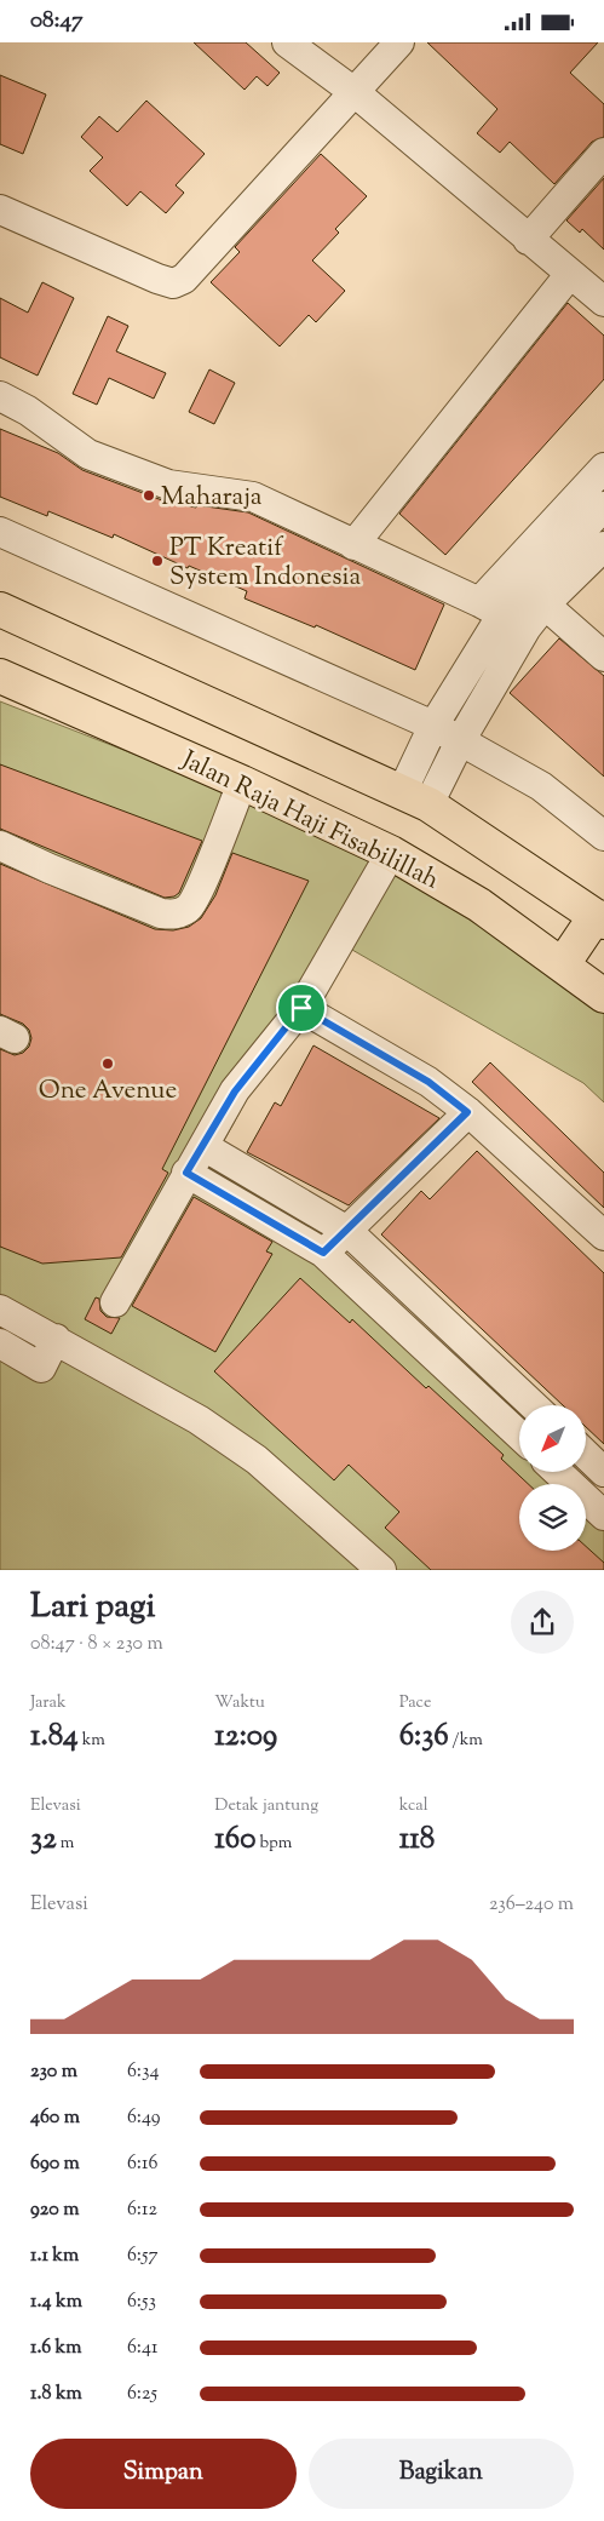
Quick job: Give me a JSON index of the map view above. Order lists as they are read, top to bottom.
{
  "streets": {
    "main road": ["Jalan Raja Haji Fisabilillah"]
  },
  "places": ["Maharaja", "PT Kreatif System Indonesia", "One Avenue"],
  "north": "bottom left",
  "page": {
    "status": "08:47",
    "heading": ["Lari pagi", "08:47 · 8 × 230 m"],
    "stats": [
      ["Jarak", "1.84 km"],
      ["Waktu", "12:09"],
      ["Pace", "6:36 /km"],
      ["Elevasi", "32 m"],
      ["Detak jantung", "160 bpm"],
      ["kcal", "118"]
    ],
    "chart": ["Elevasi", "236–240 m"],
    "list": [
      {
        "name": "230 m",
        "note": "6:34"
      },
      {
        "name": "460 m",
        "note": "6:49"
      },
      {
        "name": "690 m",
        "note": "6:16"
      },
      {
        "name": "920 m",
        "note": "6:12"
      },
      {
        "name": "1.1 km",
        "note": "6:57"
      },
      {
        "name": "1.4 km",
        "note": "6:53"
      },
      {
        "name": "1.6 km",
        "note": "6:41"
      },
      {
        "name": "1.8 km",
        "note": "6:25"
      }
    ],
    "buttons": ["Simpan", "Bagikan"]
  }
}
